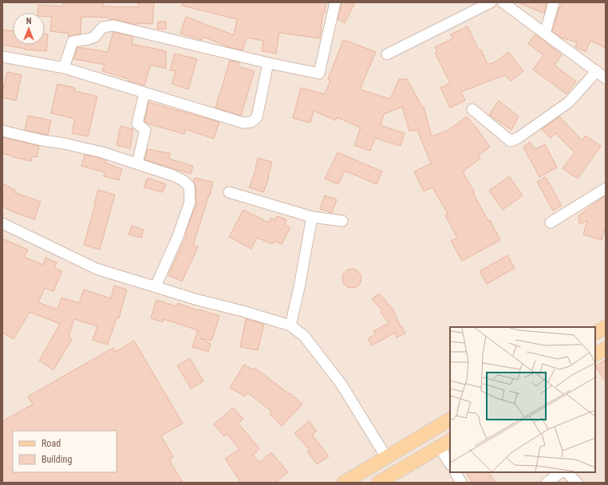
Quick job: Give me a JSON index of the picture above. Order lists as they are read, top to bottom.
{
  "legend": ["Road", "Building"],
  "north": "top"
}
